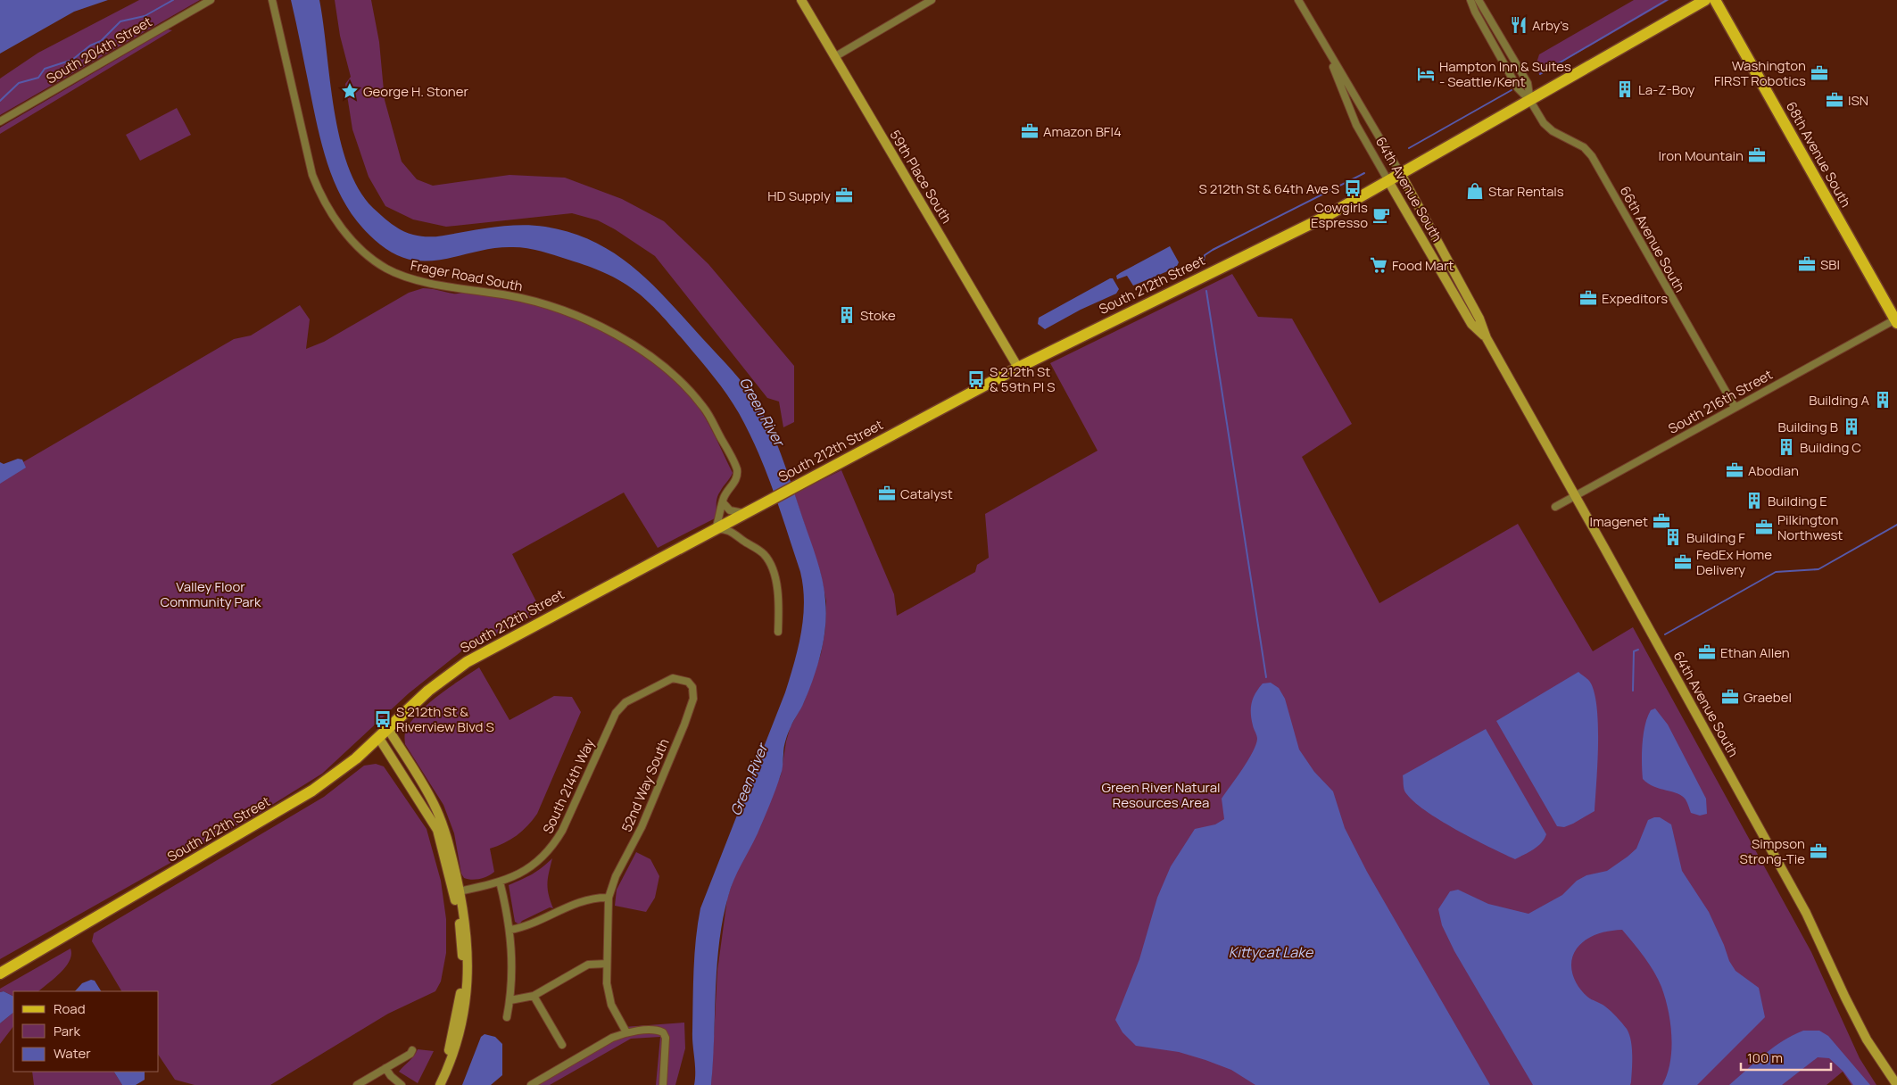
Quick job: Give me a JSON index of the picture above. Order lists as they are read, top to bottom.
{
  "streets": {
    "main road": ["68th Avenue South", "South 212th Street"],
    "street": [
      "South 204th Street",
      "59th Place South",
      "64th Avenue South",
      "66th Avenue South",
      "Frager Road South",
      "South 216th Street",
      "52nd Way South",
      "South 214th Way"
    ]
  },
  "crossings": [
    ["68th Avenue South", "South 216th Street"],
    ["59th Place South", "South 212th Street"],
    ["64th Avenue South", "South 212th Street"],
    ["64th Avenue South", "South 216th Street"],
    ["66th Avenue South", "South 212th Street"],
    ["66th Avenue South", "South 216th Street"],
    ["Frager Road South", "South 212th Street"],
    ["52nd Way South", "South 214th Way"]
  ],
  "water": ["Green River", "Kittycat Lake"],
  "parks": ["Valley Floor Community Park", "Green River Natural Resources Area"],
  "places": {
    "restaurant": ["Arby's"],
    "office": [
      "Washington FIRST Robotics",
      "ISN",
      "Amazon BFI4",
      "Iron Mountain",
      "HD Supply",
      "SBI",
      "Expeditors",
      "Abodian",
      "Catalyst",
      "Imagenet",
      "Pilkington Northwest",
      "FedEx Home Delivery",
      "Ethan Allen",
      "Graebel",
      "Simpson Strong-Tie"
    ],
    "hotel": ["Hampton Inn & Suites - Seattle/Kent"],
    "building": [
      "La-Z-Boy",
      "Stoke",
      "Building A",
      "Building B",
      "Building C",
      "Building E",
      "Building F"
    ],
    "place": ["George H. Stoner"],
    "bus stop": ["S 212th St & 64th Ave S", "S 212th St & 59th Pl S", "S 212th St & Riverview Blvd S"],
    "shop": ["Star Rentals"],
    "cafe": ["Cowgirls Espresso"],
    "supermarket": ["Food Mart"]
  },
  "legend": ["Road", "Park", "Water"],
  "scale_bar": "100 m"
}
